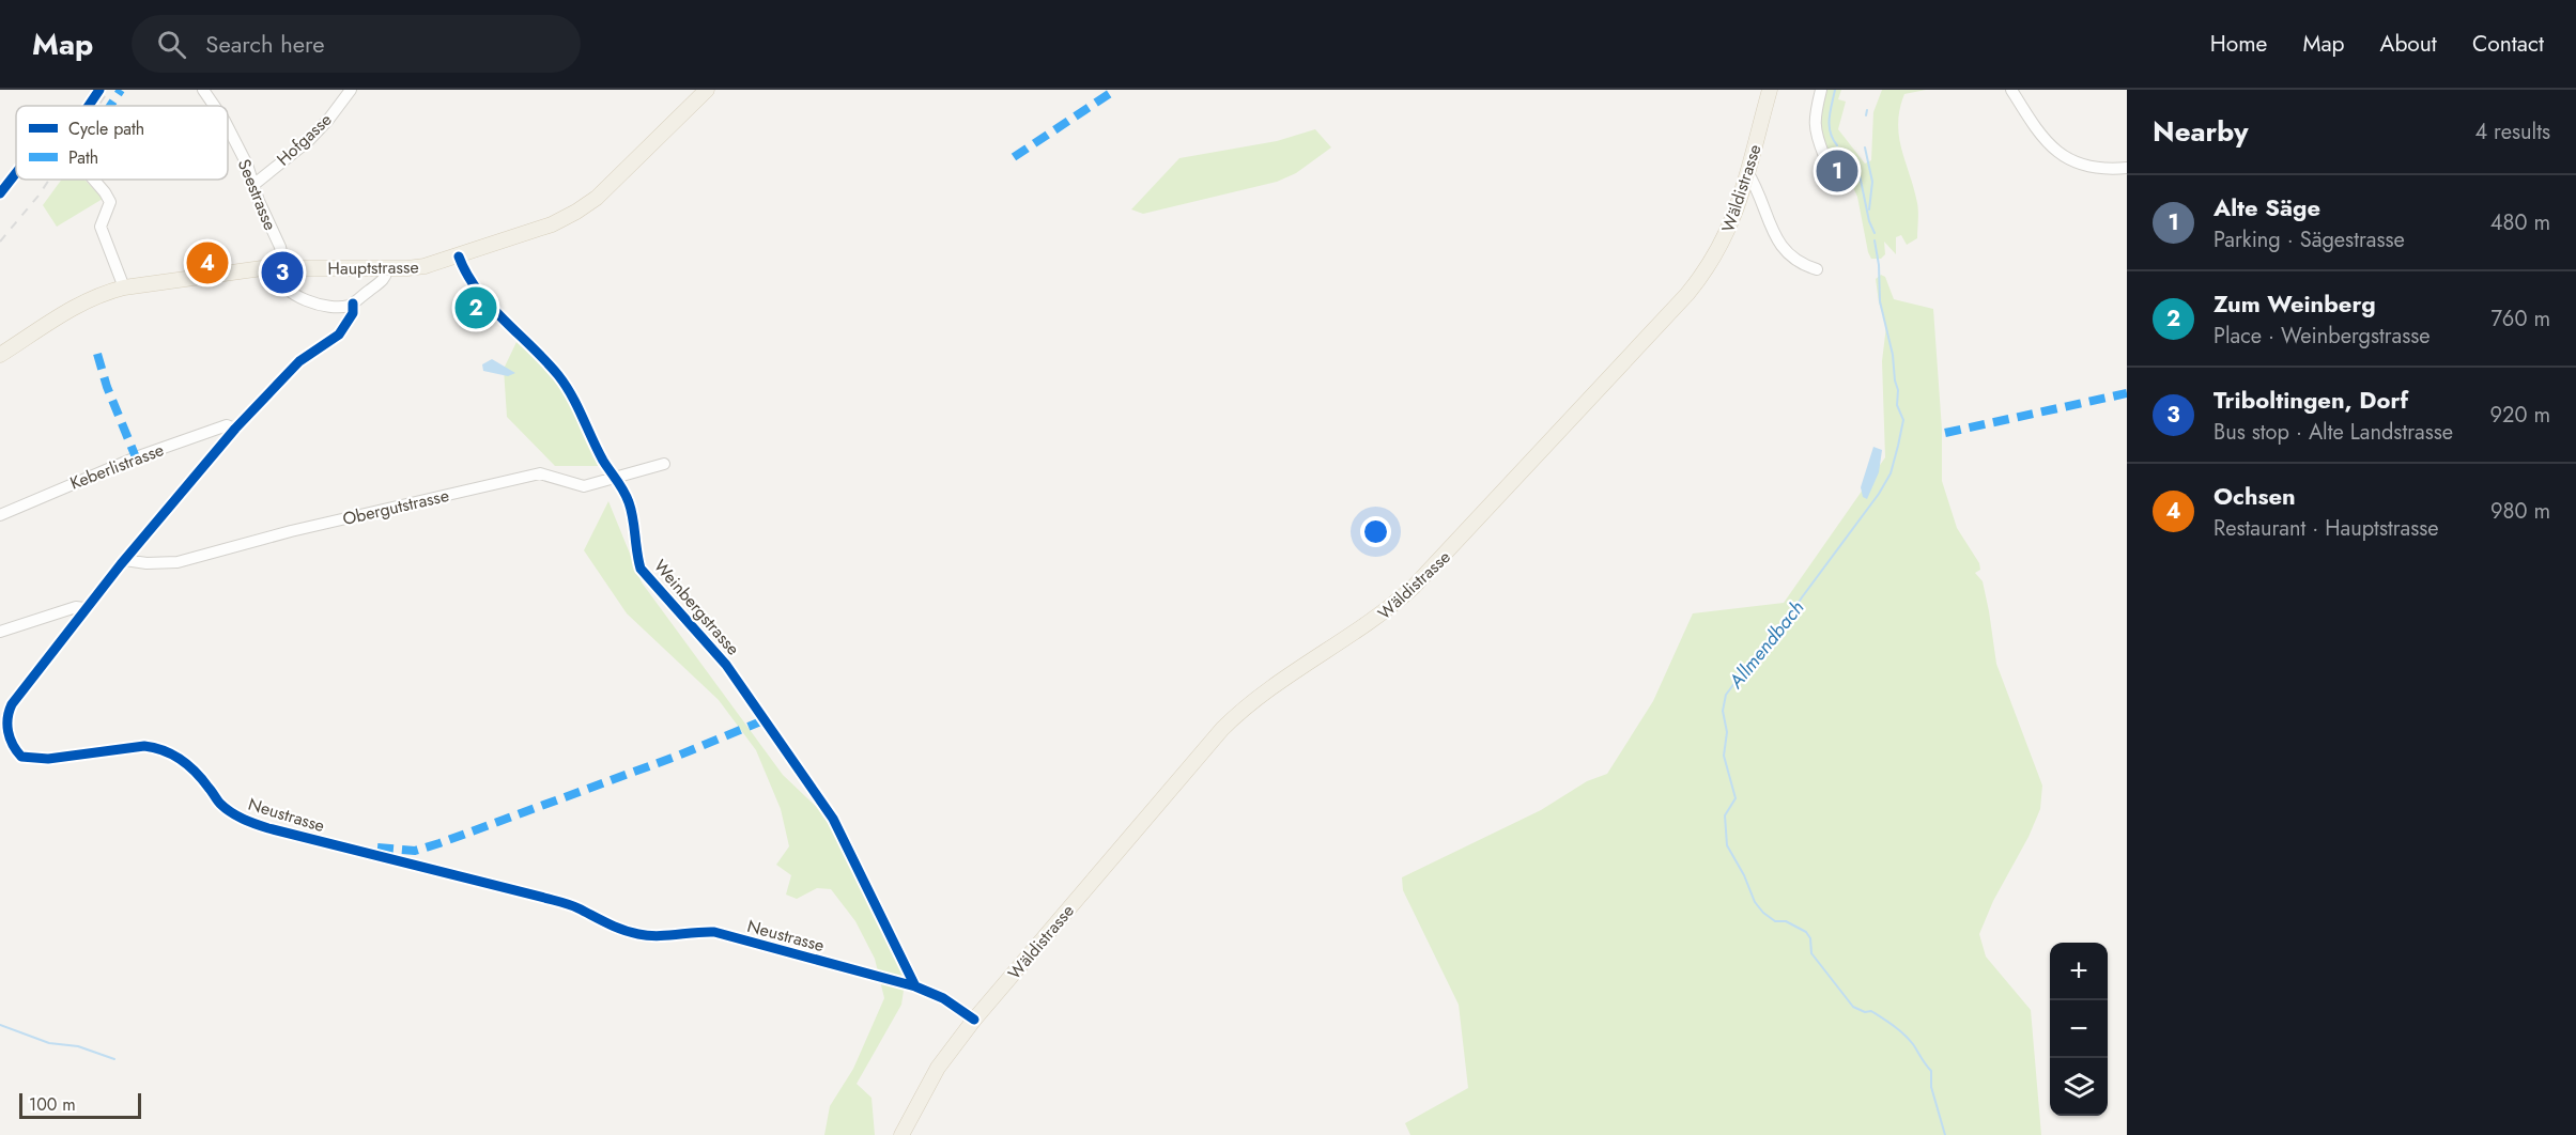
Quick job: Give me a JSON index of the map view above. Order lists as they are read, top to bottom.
{
  "streets": {
    "main road": ["Wäldistrasse", "Hauptstrasse"],
    "street": [
      "Hofgasse",
      "Seestrasse",
      "Keberlistrasse",
      "Obergutstrasse",
      "Weinbergstrasse",
      "Neustrasse"
    ]
  },
  "crossings": [
    ["Hofgasse", "Seestrasse"],
    ["Wäldistrasse", "Neustrasse"],
    ["Seestrasse", "Hauptstrasse"],
    ["Seestrasse", "Neustrasse"],
    ["Hauptstrasse", "Weinbergstrasse"],
    ["Hauptstrasse", "Neustrasse"],
    ["Keberlistrasse", "Neustrasse"],
    ["Obergutstrasse", "Weinbergstrasse"],
    ["Obergutstrasse", "Neustrasse"],
    ["Weinbergstrasse", "Neustrasse"]
  ],
  "water": ["Allmendbach"],
  "legend": ["Cycle path", "Path"],
  "scale_bar": "100 m",
  "page": {
    "header": "Map",
    "search": "Search here",
    "nav": [
      "Home",
      "Map",
      "About",
      "Contact"
    ],
    "heading": ["Nearby", "4 results"],
    "pins": [
      "1",
      "4",
      "3",
      "2"
    ],
    "list": [
      {
        "mark": "1",
        "name": "Alte Säge",
        "note": "Parking · Sägestrasse",
        "value": "480 m"
      },
      {
        "mark": "2",
        "name": "Zum Weinberg",
        "note": "Place · Weinbergstrasse",
        "value": "760 m"
      },
      {
        "mark": "3",
        "name": "Triboltingen, Dorf",
        "note": "Bus stop · Alte Landstrasse",
        "value": "920 m"
      },
      {
        "mark": "4",
        "name": "Ochsen",
        "note": "Restaurant · Hauptstrasse",
        "value": "980 m"
      }
    ],
    "map_buttons": ["+", "−"],
    "scale": "100 m"
  }
}
